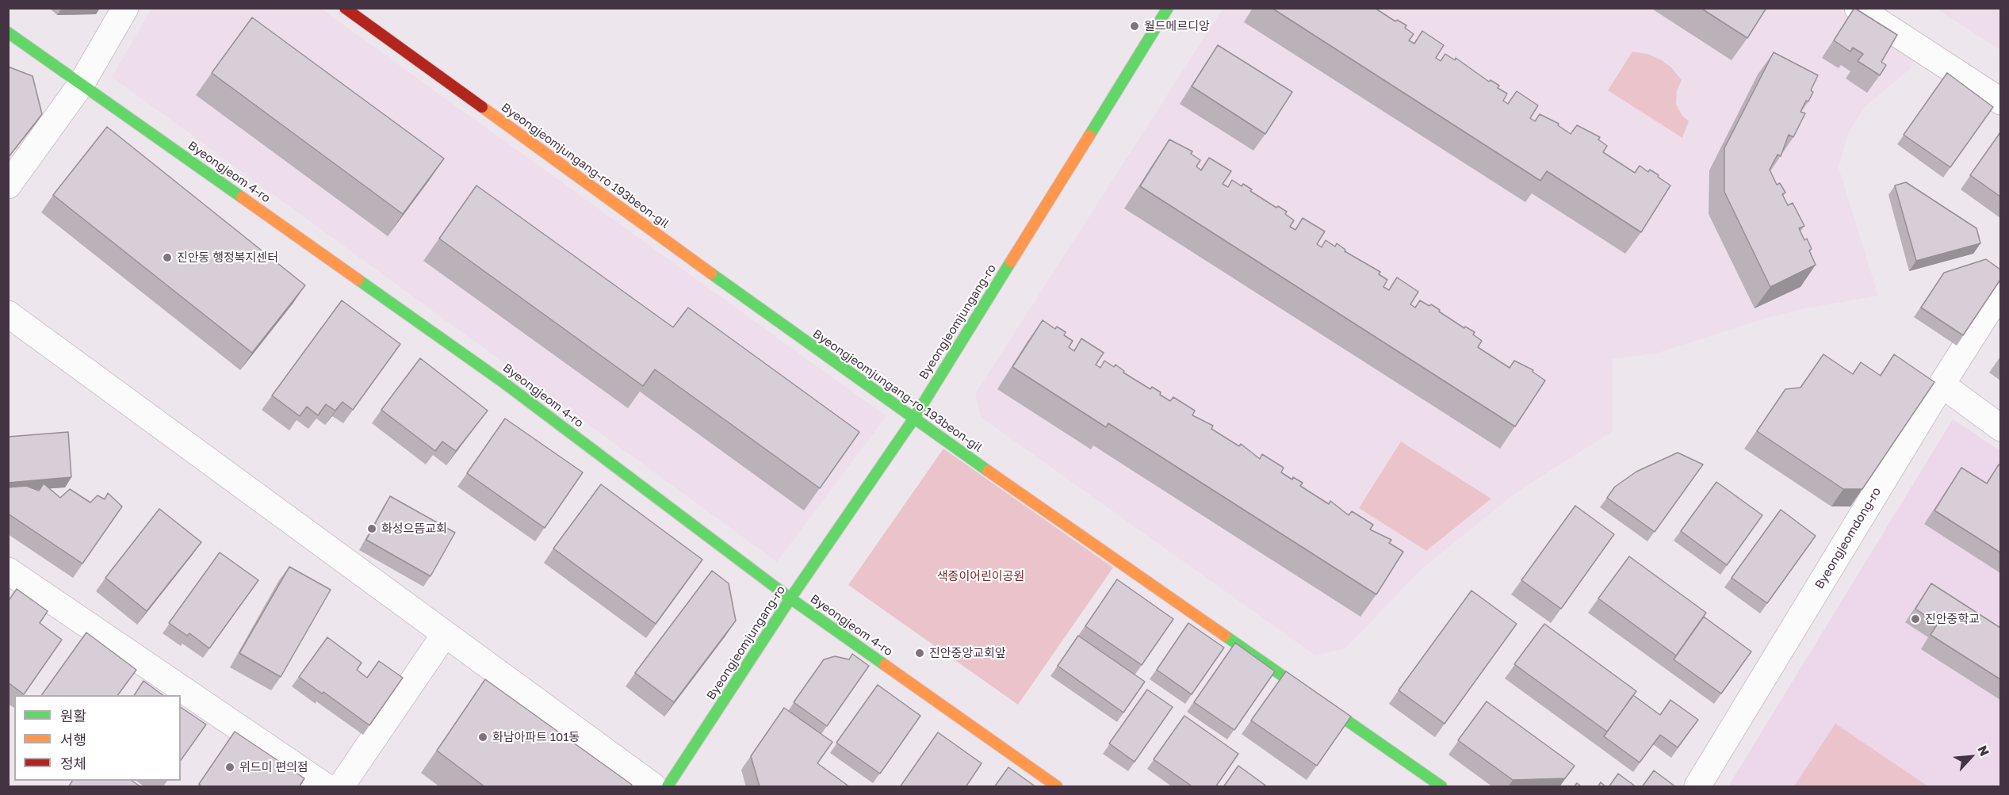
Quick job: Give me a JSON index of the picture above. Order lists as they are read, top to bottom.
{
  "streets": {
    "street": [
      "Byeongjeomjungang-ro 193beon-gil",
      "Byeongjeom 4-ro",
      "Byeongjeomjungang-ro",
      "Byeongjeomdong-ro"
    ]
  },
  "crossings": [
    ["Byeongjeomjungang-ro 193beon-gil", "Byeongjeomjungang-ro"],
    ["Byeongjeom 4-ro", "Byeongjeomjungang-ro"]
  ],
  "parks": ["색종이어린이공원"],
  "places": [
    "월드메르디앙",
    "진안동 행정복지센터",
    "화성으뜸교회",
    "진안중학교",
    "진안중앙교회앞",
    "화남아파트 101동",
    "위드미 편의점"
  ],
  "legend": ["원활", "서행", "정체"],
  "north": "top right"
}
